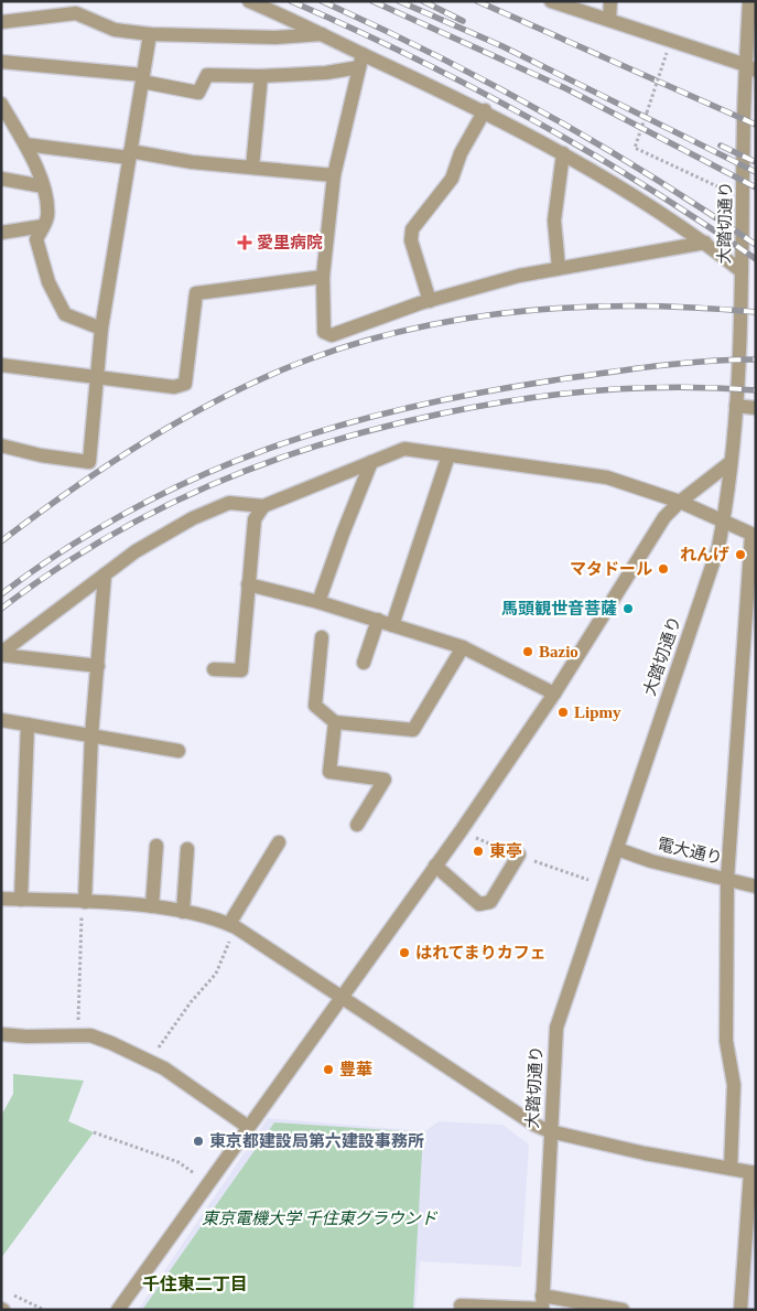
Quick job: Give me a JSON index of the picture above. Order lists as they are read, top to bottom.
{
  "streets": {
    "street": ["大踏切通り", "電大通り"]
  },
  "crossings": [
    ["大踏切通り", "電大通り"]
  ],
  "districts": ["千住東二丁目"],
  "parks": ["東京電機大学 千住東グラウンド"],
  "places": {
    "health": ["愛里病院"],
    "other": [
      "れんげ",
      "マタドール",
      "馬頭観世音菩薩",
      "Bazio",
      "Lipmy",
      "東亭",
      "はれてまりカフェ",
      "豊華",
      "東京都建設局第六建設事務所"
    ]
  }
}
